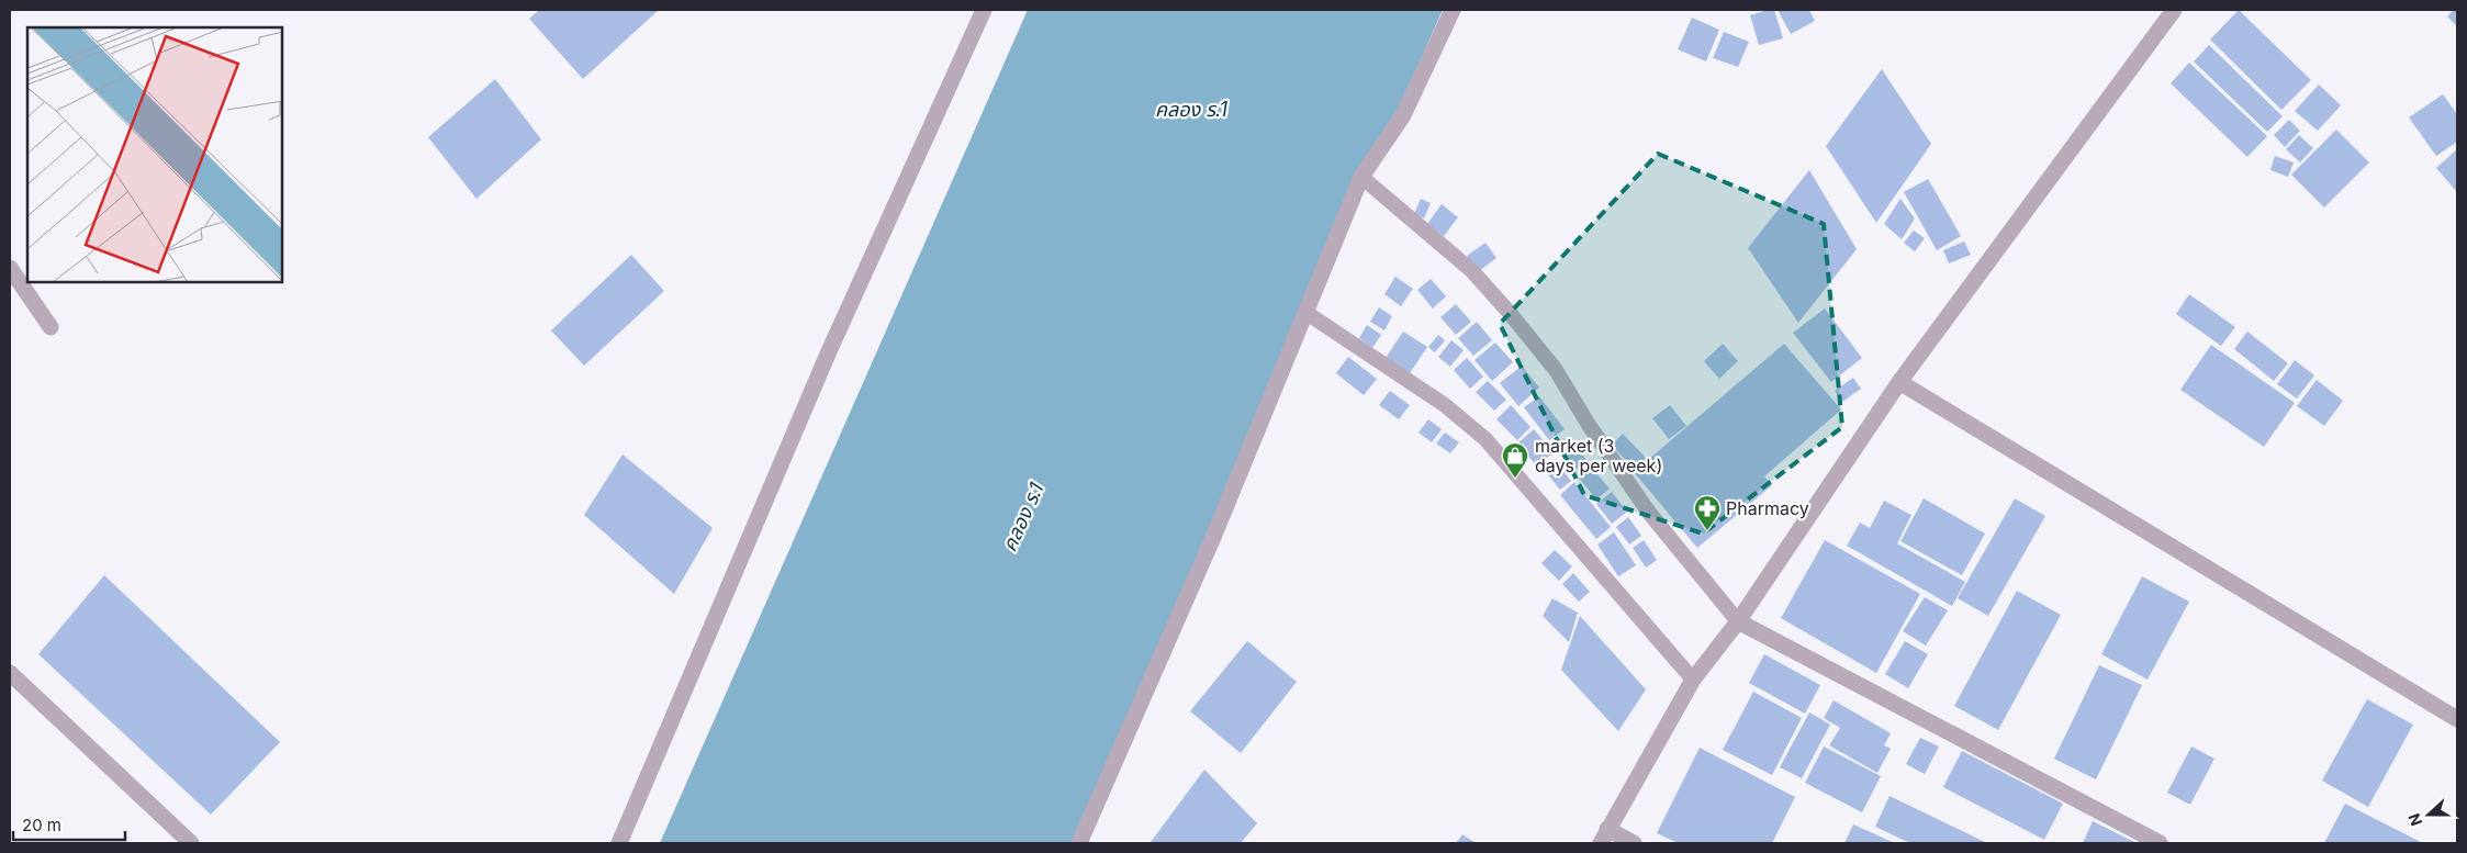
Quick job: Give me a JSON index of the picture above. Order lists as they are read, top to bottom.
{
  "water": ["คลอง ร.1"],
  "places": {
    "shop": ["market (3 days per week)"],
    "pharmacy": ["Pharmacy"]
  },
  "scale_bar": "20 m",
  "north": "left"
}
